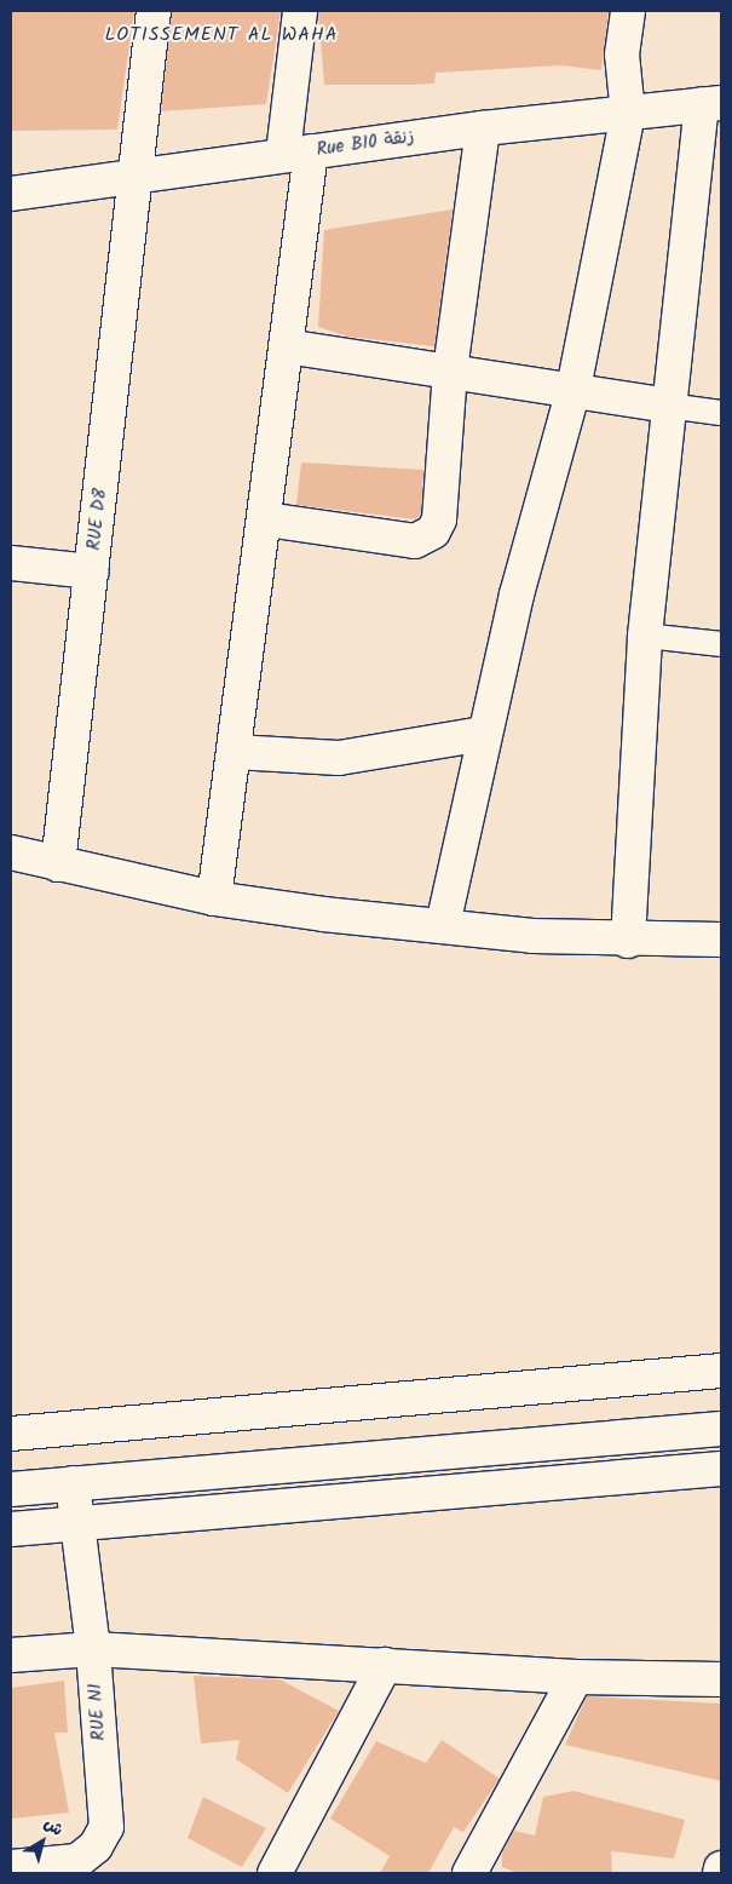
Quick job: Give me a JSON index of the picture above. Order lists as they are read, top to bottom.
{
  "streets": {
    "street": ["Rue B10 زنقة", "RUE D8", "RUE N1"]
  },
  "crossings": [
    ["Rue B10 زنقة", "RUE D8"]
  ],
  "districts": ["LOTISSEMENT AL WAHA"],
  "north": "top right"
}
